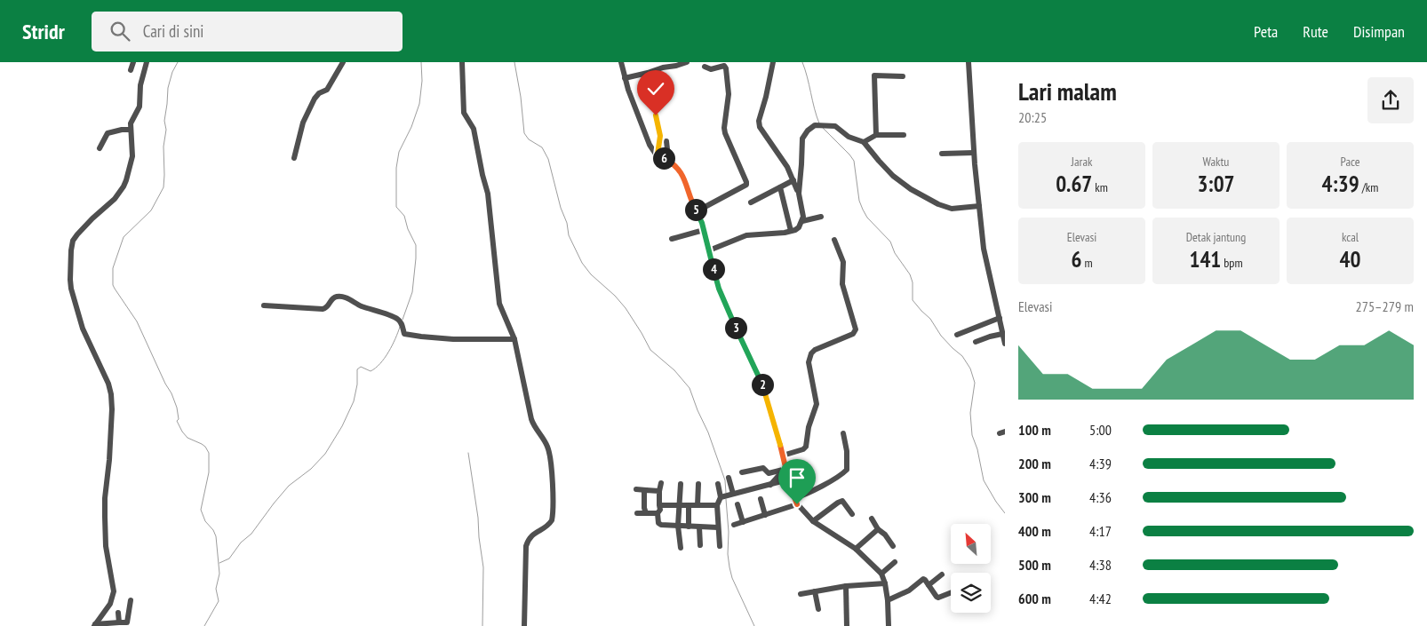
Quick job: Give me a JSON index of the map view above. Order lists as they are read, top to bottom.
{
  "north": "top left",
  "page": {
    "header": "Stridr",
    "search": "Cari di sini",
    "nav": ["Peta", "Rute", "Disimpan"],
    "heading": ["Lari malam", "20:25"],
    "stats": [
      ["Jarak", "0.67 km"],
      ["Waktu", "3:07"],
      ["Pace", "4:39 /km"],
      ["Elevasi", "6 m"],
      ["Detak jantung", "141 bpm"],
      ["kcal", "40"]
    ],
    "pins": [
      "6",
      "5",
      "4",
      "3",
      "2"
    ],
    "chart": ["Elevasi", "275–279 m"],
    "list": [
      {
        "name": "100 m",
        "note": "5:00"
      },
      {
        "name": "200 m",
        "note": "4:39"
      },
      {
        "name": "300 m",
        "note": "4:36"
      },
      {
        "name": "400 m",
        "note": "4:17"
      },
      {
        "name": "500 m",
        "note": "4:38"
      },
      {
        "name": "600 m",
        "note": "4:42"
      }
    ]
  }
}
